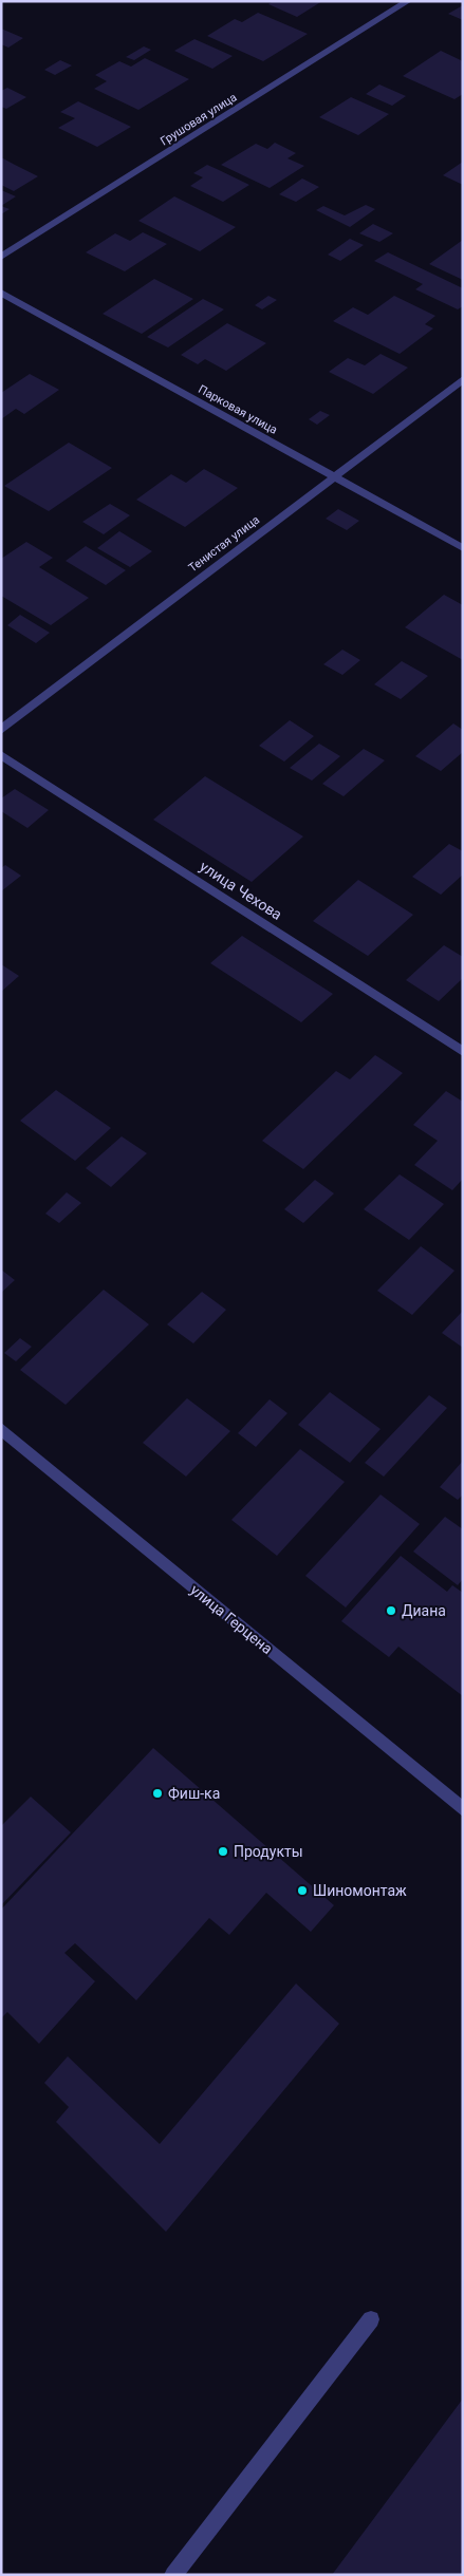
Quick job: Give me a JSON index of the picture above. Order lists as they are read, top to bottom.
{
  "streets": {
    "street": [
      "Грушовая улица",
      "Парковая улица",
      "Тенистая улица",
      "улица Чехова",
      "улица Герцена"
    ]
  },
  "crossings": [
    ["Парковая улица", "Тенистая улица"]
  ],
  "places": [
    "Диана",
    "Фиш-ка",
    "Продукты",
    "Шиномонтаж"
  ]
}
